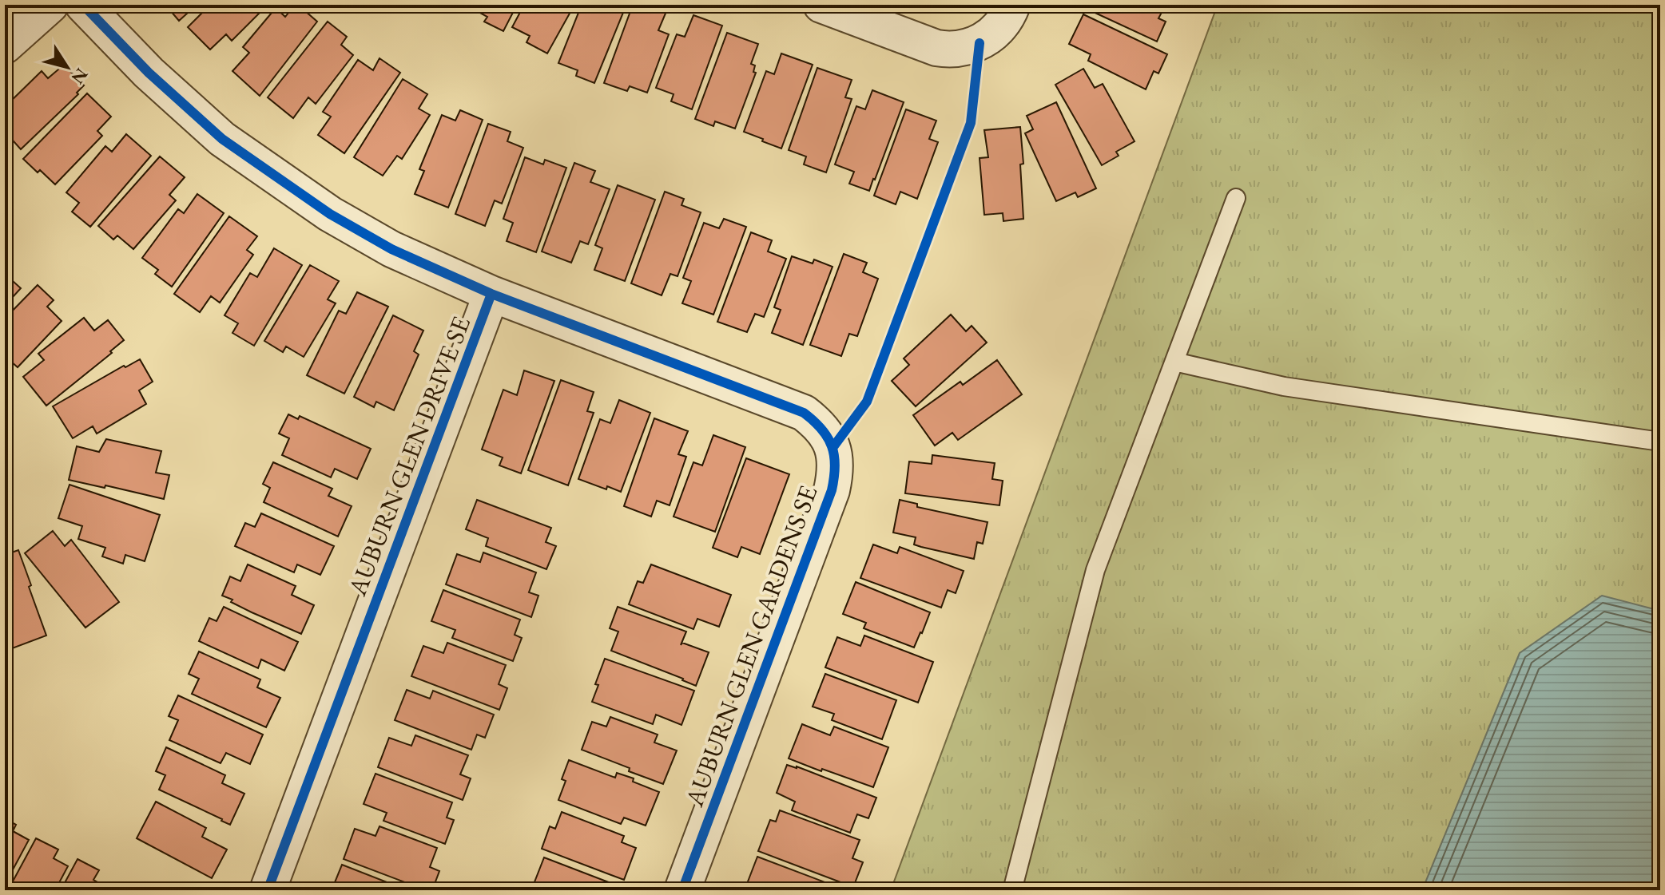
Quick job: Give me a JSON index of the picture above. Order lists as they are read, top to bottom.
{
  "streets": {
    "street": ["AUBURN GLEN DRIVE SE", "AUBURN GLEN GARDENS SE"]
  },
  "crossings": [
    ["AUBURN GLEN DRIVE SE", "AUBURN GLEN GARDENS SE"]
  ],
  "north": "bottom right"
}
